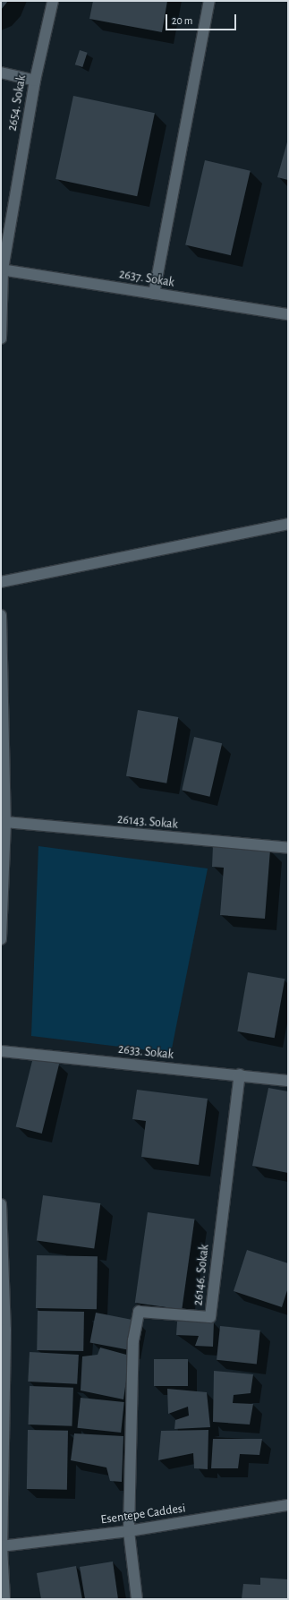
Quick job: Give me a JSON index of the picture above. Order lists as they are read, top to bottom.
{
  "streets": {
    "street": [
      "2654. Sokak",
      "2637. Sokak",
      "26143. Sokak",
      "2633. Sokak",
      "26146. Sokak",
      "Esentepe Caddesi"
    ]
  },
  "crossings": [
    ["2654. Sokak", "2637. Sokak"],
    ["2633. Sokak", "26146. Sokak"],
    ["26146. Sokak", "Esentepe Caddesi"]
  ],
  "scale_bar": "20 m"
}
